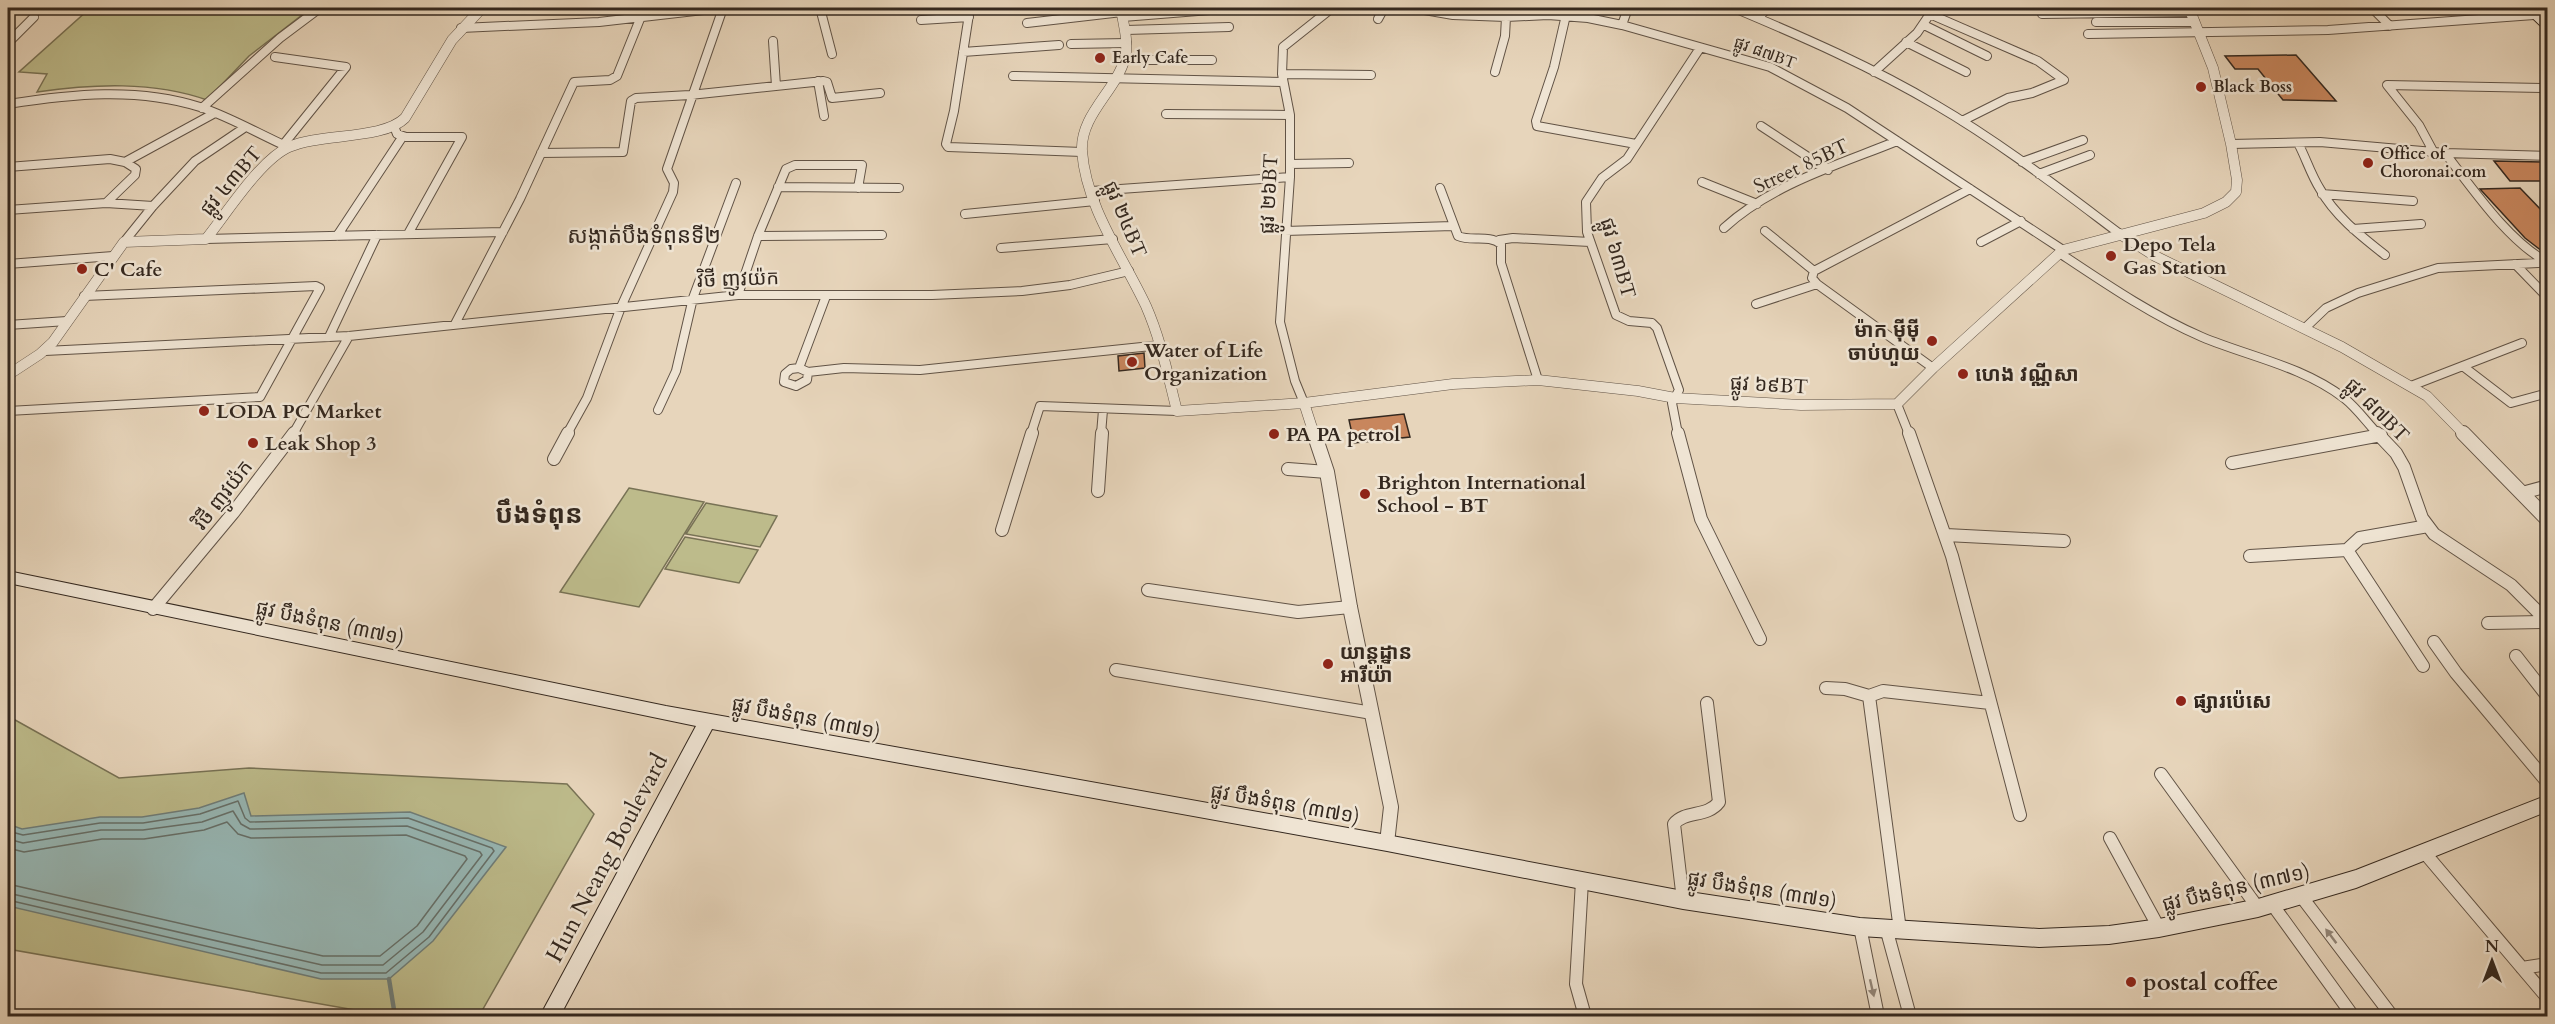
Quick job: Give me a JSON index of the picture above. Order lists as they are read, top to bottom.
{
  "streets": {
    "main road": ["ផ្លូវ បឹងទំពុន (៣៧១)", "Hun Neang Boulevard"],
    "street": [
      "ផ្លូវ ៨៧BT",
      "Street 85BT",
      "ផ្លូវ ៤៣BT",
      "ផ្លូវ ២៦BT",
      "ផ្លូវ ២៤BT",
      "ផ្លូវ ៦៣BT",
      "វិថី ញូវយ៉ក",
      "ផ្លូវ ៦៩BT"
    ]
  },
  "crossings": [
    ["ផ្លូវ ៨៧BT", "Street 85BT"],
    ["ផ្លូវ ៨៧BT", "ផ្លូវ ៦៣BT"],
    ["ផ្លូវ ២៦BT", "ផ្លូវ ៦៩BT"],
    ["ផ្លូវ ២៤BT", "វិថី ញូវយ៉ក"],
    ["ផ្លូវ ២៤BT", "ផ្លូវ ៦៩BT"],
    ["ផ្លូវ ៦៣BT", "ផ្លូវ ៦៩BT"],
    ["វិថី ញូវយ៉ក", "ផ្លូវ បឹងទំពុន (៣៧១)"],
    ["ផ្លូវ បឹងទំពុន (៣៧១)", "Hun Neang Boulevard"]
  ],
  "districts": ["សង្កាត់បឹងទំពុនទី២", "បឹងទំពុន"],
  "places": [
    "Early Cafe",
    "Black Boss",
    "Office of Choronai.com",
    "Depo Tela Gas Station",
    "C' Cafe",
    "ម៉ាក ម៉ីម៉ី ចាប់ហួយ",
    "Water of Life Organization",
    "ហេង វណ្ណីសា",
    "LODA PC Market",
    "PA PA petrol",
    "Leak Shop 3",
    "Brighton International School - BT",
    "យាន្ដដ្ឋាន អារីយ៉ា",
    "ផ្សារប៉េសេ",
    "postal coffee"
  ],
  "north": "top"
}
